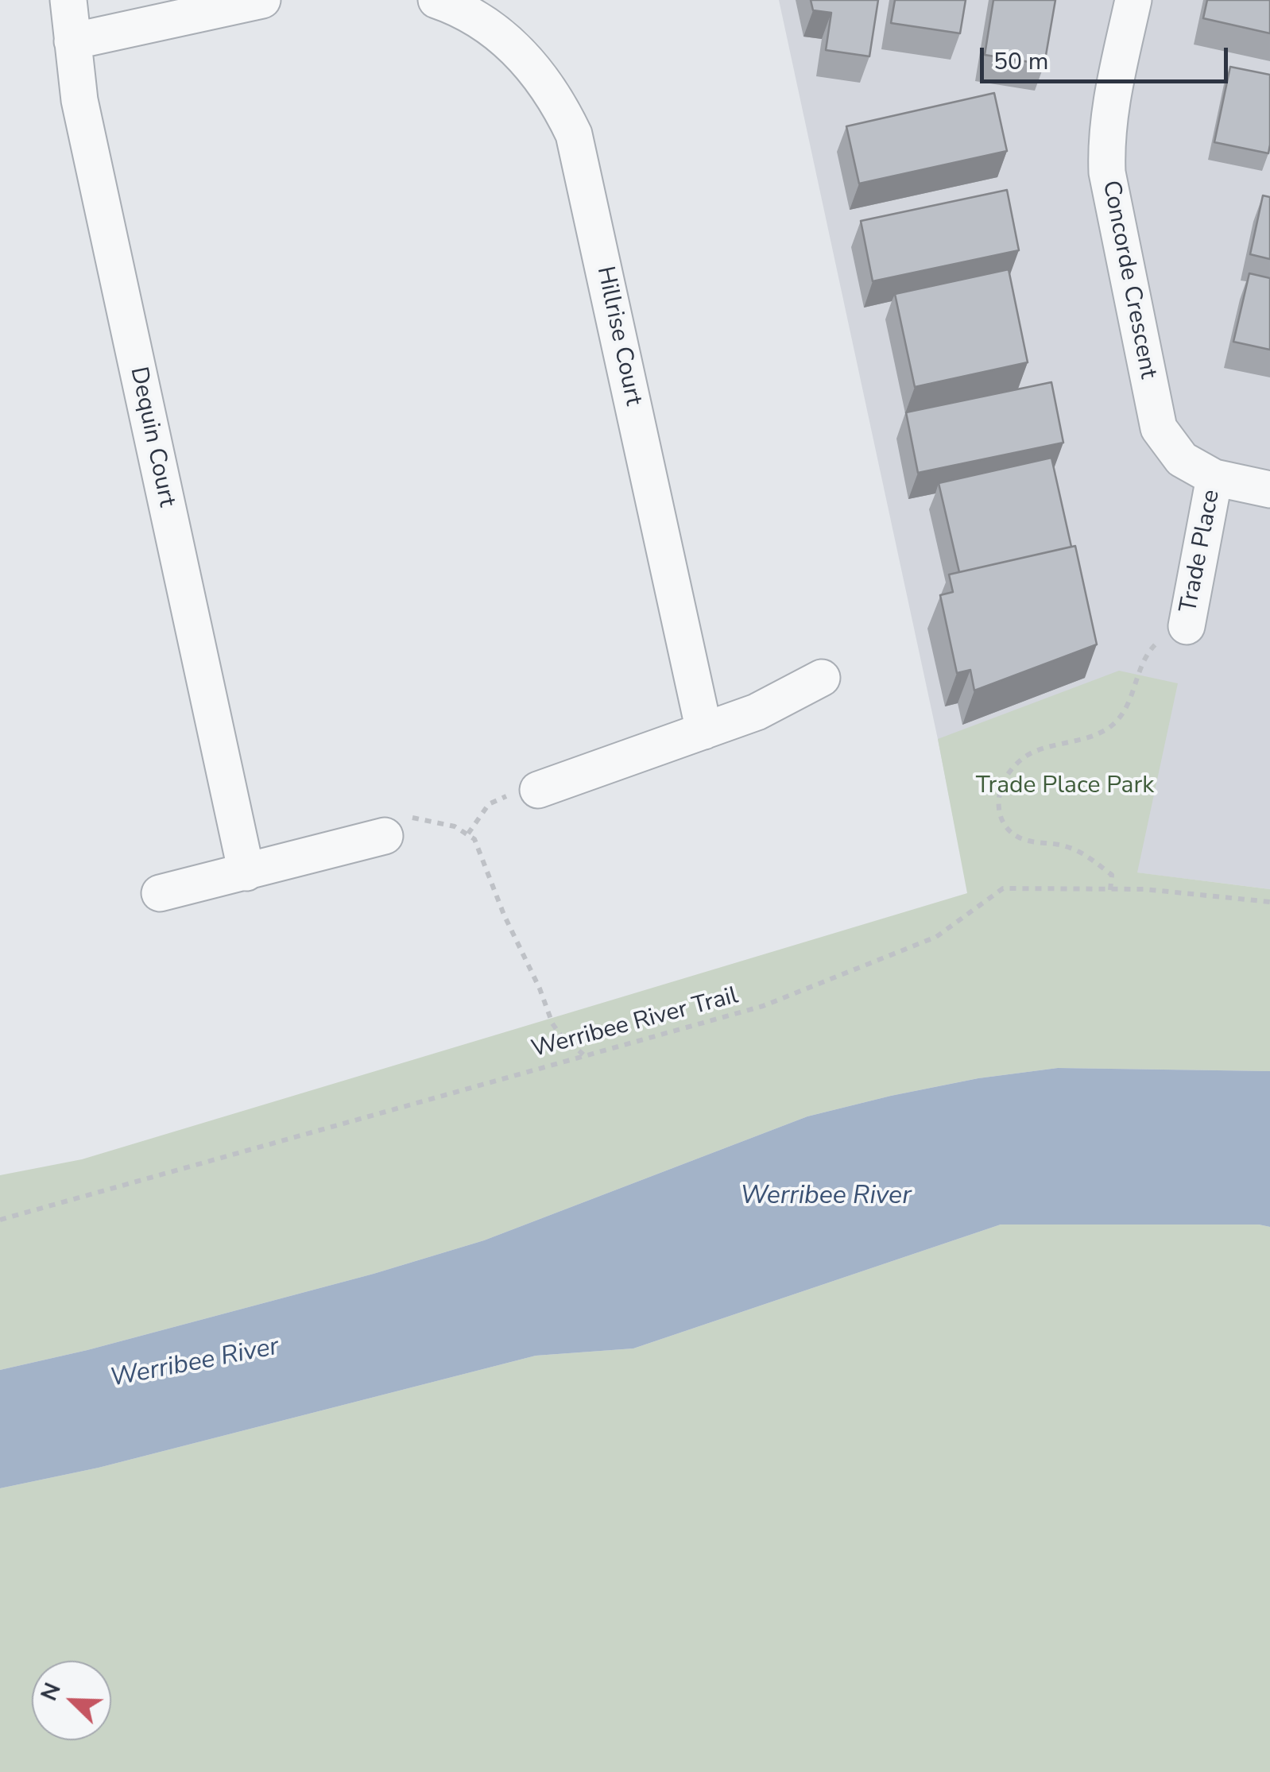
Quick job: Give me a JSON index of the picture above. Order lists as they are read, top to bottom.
{
  "streets": {
    "street": [
      "Concorde Crescent",
      "Hillrise Court",
      "Dequin Court",
      "Trade Place"
    ],
    "path": ["Werribee River Trail"]
  },
  "crossings": [
    ["Concorde Crescent", "Trade Place"]
  ],
  "water": ["Werribee River"],
  "parks": ["Trade Place Park"],
  "scale_bar": "50 m",
  "north": "top left"
}
